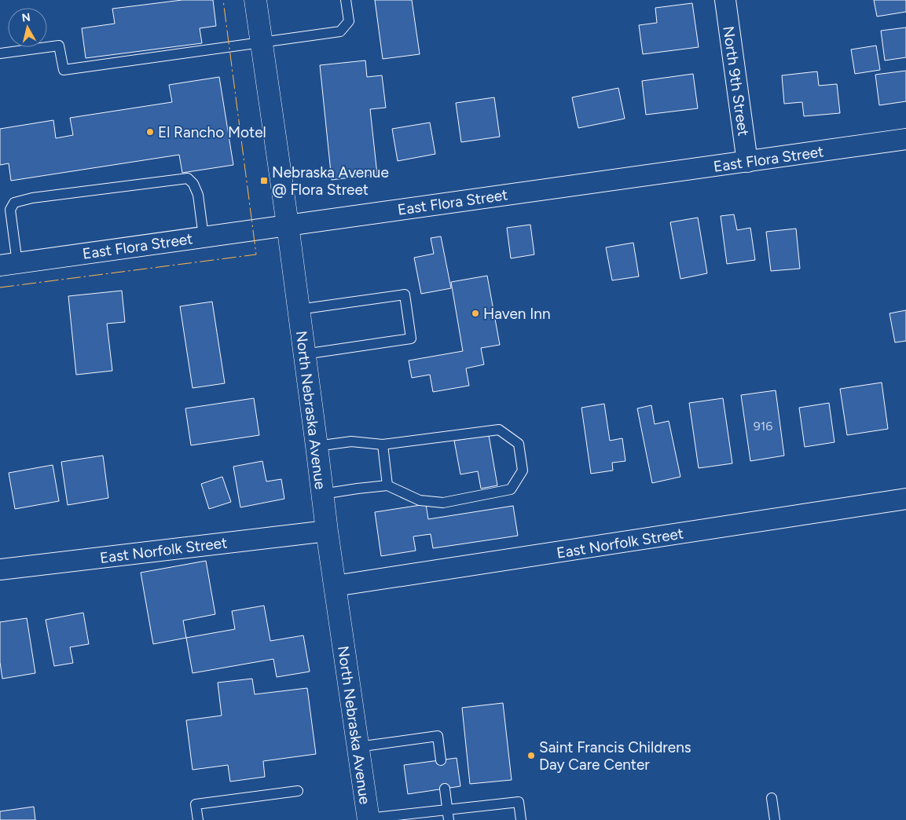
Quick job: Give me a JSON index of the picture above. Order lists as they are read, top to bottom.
{
  "streets": {
    "main road": ["North Nebraska Avenue"],
    "street": ["North 9th Street", "East Flora Street", "East Norfolk Street"]
  },
  "crossings": [
    ["North 9th Street", "East Flora Street"],
    ["East Flora Street", "North Nebraska Avenue"],
    ["North Nebraska Avenue", "East Norfolk Street"]
  ],
  "places": {
    "other": ["El Rancho Motel", "Haven Inn", "Saint Francis Childrens Day Care Center"],
    "transit": ["Nebraska Avenue @ Flora Street"]
  },
  "house_numbers": ["916"],
  "north": "top"
}
